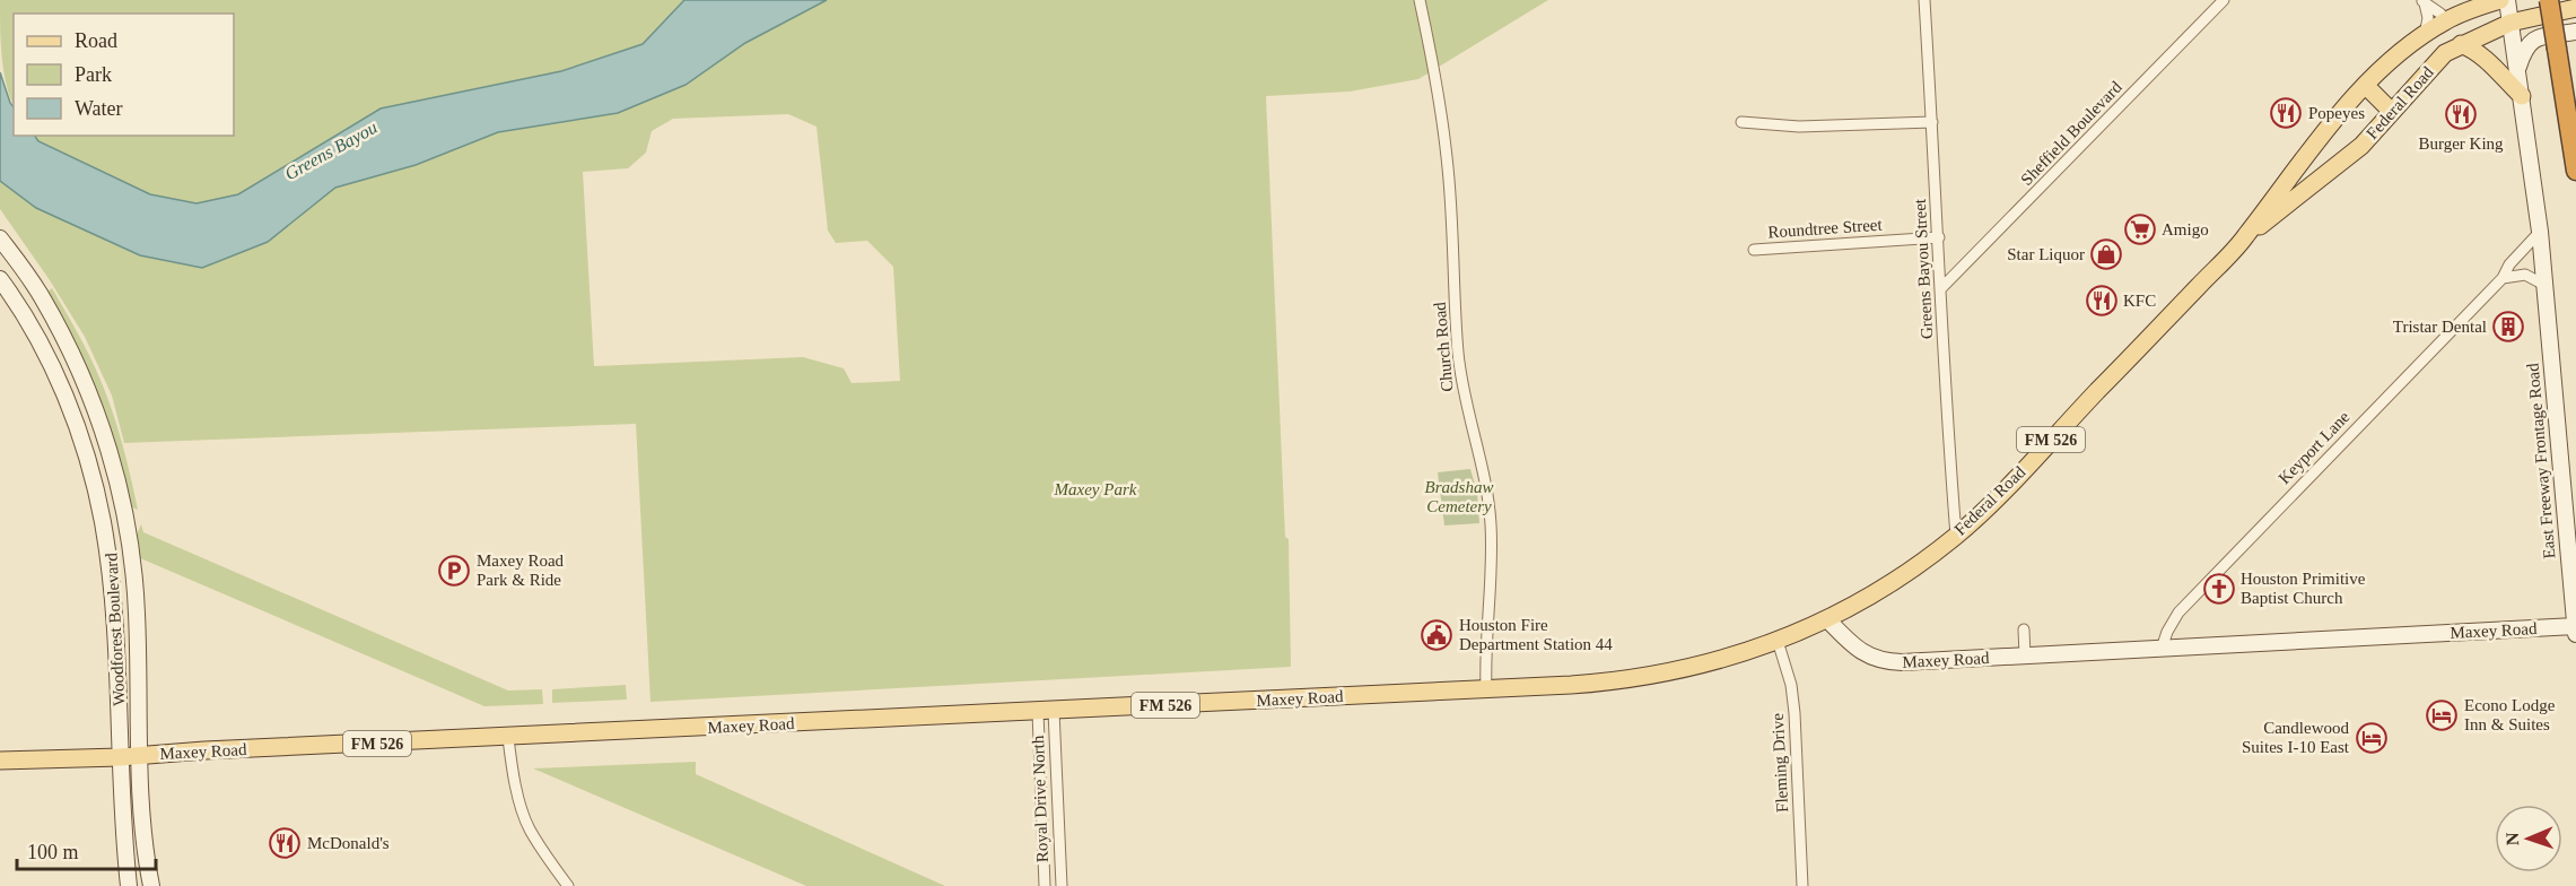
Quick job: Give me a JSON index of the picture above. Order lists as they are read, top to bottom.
{
  "streets": {
    "main road": [
      "Federal Road",
      "FM 526",
      "East Freeway Frontage Road",
      "Woodforest Boulevard",
      "Maxey Road"
    ],
    "street": [
      "Sheffield Boulevard",
      "Roundtree Street",
      "Greens Bayou Street",
      "Church Road",
      "Keyport Lane",
      "Fleming Drive",
      "Royal Drive North"
    ]
  },
  "crossings": [
    ["Federal Road", "Greens Bayou Street"],
    ["Federal Road", "East Freeway Frontage Road"],
    ["Federal Road", "Maxey Road"],
    ["Sheffield Boulevard", "Greens Bayou Street"],
    ["Roundtree Street", "Greens Bayou Street"],
    ["Church Road", "Maxey Road"],
    ["Keyport Lane", "East Freeway Frontage Road"],
    ["Keyport Lane", "Maxey Road"],
    ["East Freeway Frontage Road", "Maxey Road"],
    ["Woodforest Boulevard", "Maxey Road"],
    ["Maxey Road", "Fleming Drive"],
    ["Maxey Road", "Royal Drive North"]
  ],
  "water": ["Greens Bayou"],
  "parks": ["Bradshaw Cemetery", "Maxey Park"],
  "places": {
    "restaurant": [
      "Popeyes",
      "Burger King",
      "KFC",
      "McDonald's"
    ],
    "supermarket": ["Amigo"],
    "shop": ["Star Liquor"],
    "building": ["Tristar Dental"],
    "parking": ["Maxey Road Park & Ride"],
    "church": ["Houston Primitive Baptist Church"],
    "public building": ["Houston Fire Department Station 44"],
    "hotel": ["Econo Lodge Inn & Suites", "Candlewood Suites I-10 East"]
  },
  "legend": ["Road", "Park", "Water"],
  "scale_bar": "100 m",
  "north": "left"
}
